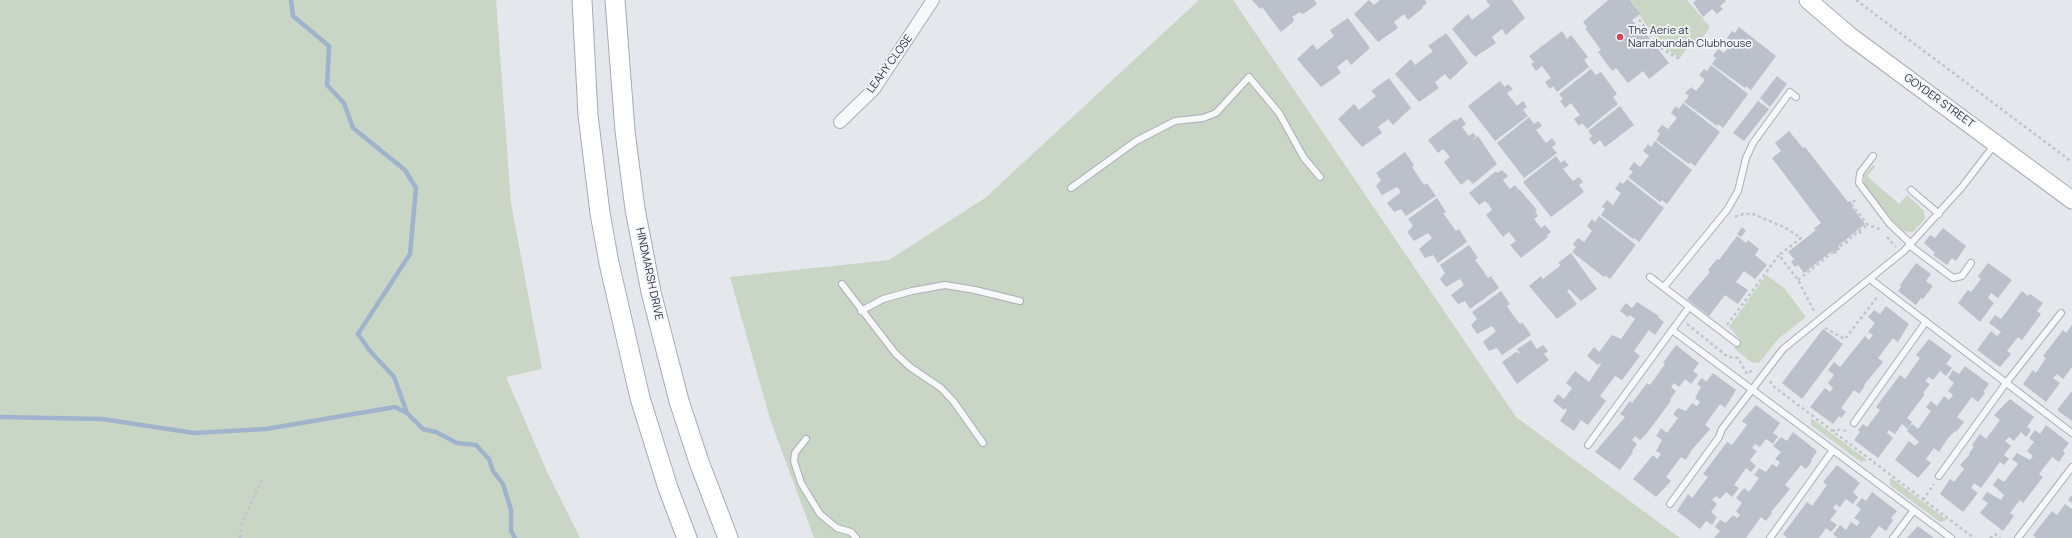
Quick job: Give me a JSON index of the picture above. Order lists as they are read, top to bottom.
{
  "streets": {
    "main road": ["HINDMARSH DRIVE"],
    "street": ["LEAHY CLOSE", "GOYDER STREET"]
  },
  "places": ["The Aerie at Narrabundah Clubhouse"]
}
